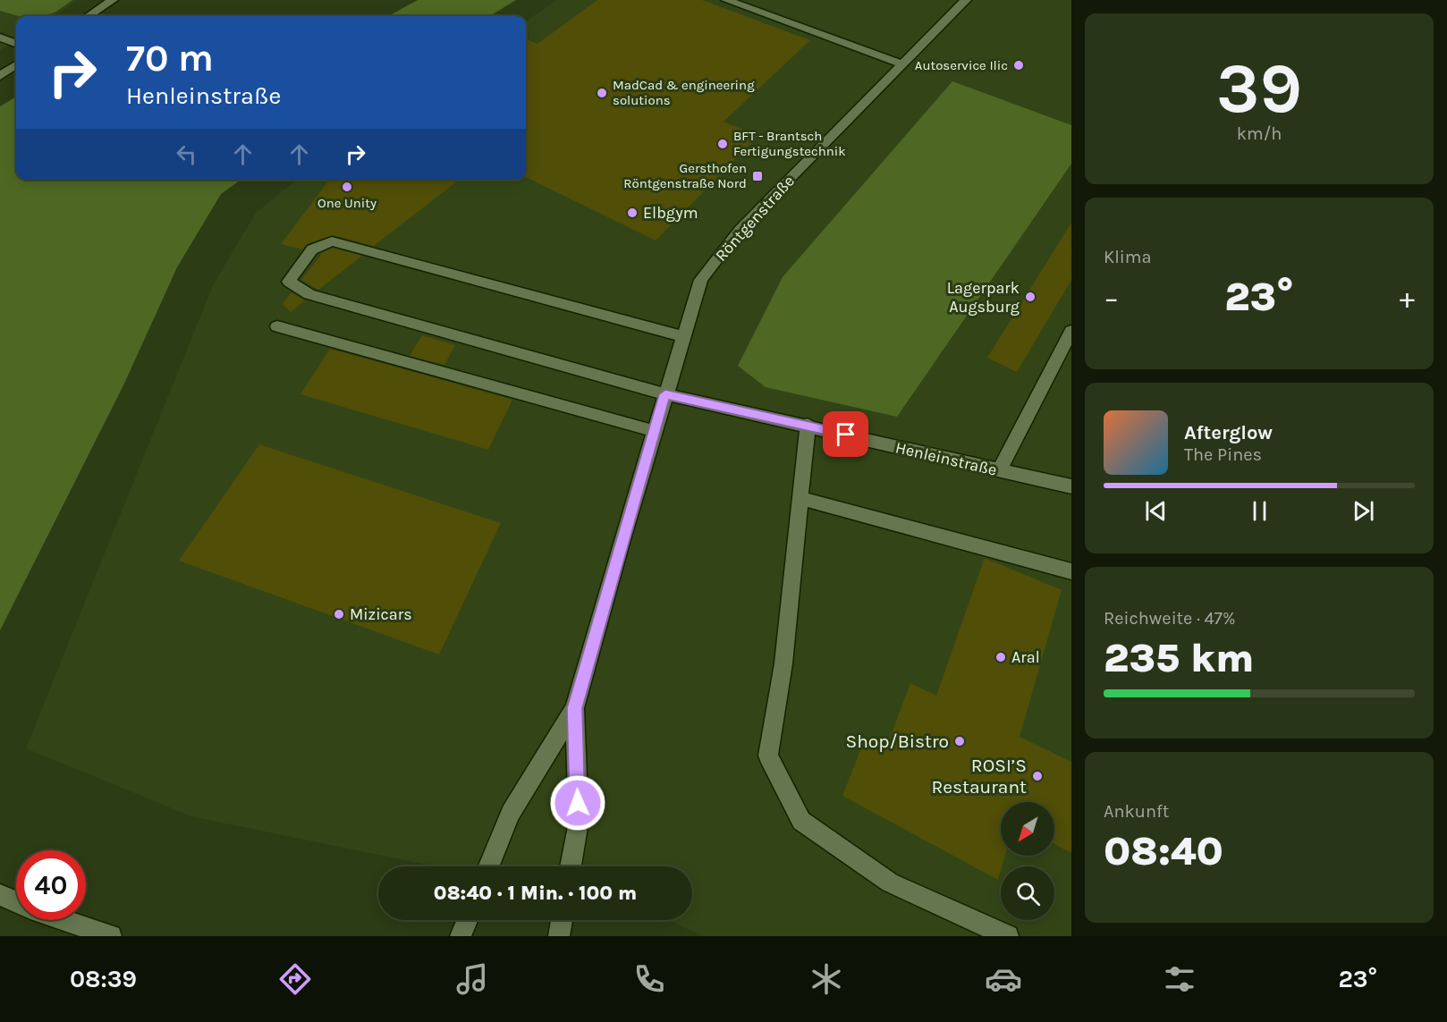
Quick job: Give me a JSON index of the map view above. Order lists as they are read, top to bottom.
{
  "streets": {
    "street": ["Röntgenstraße", "Henleinstraße"]
  },
  "crossings": [
    ["Röntgenstraße", "Henleinstraße"]
  ],
  "places": {
    "other": [
      "Autoservice Ilic",
      "MadCad & engineering solutions",
      "BFT - Brantsch Fertigungstechnik",
      "One Unity",
      "Elbgym",
      "Lagerpark Augsburg",
      "Mizicars",
      "Aral",
      "Shop/Bistro",
      "ROSI’S Restaurant"
    ],
    "transit": ["Gersthofen Röntgenstraße Nord"]
  },
  "north": "bottom left",
  "page": {
    "tile": [
      ["39", "km/h"],
      "Klima",
      ["Reichweite · 47%", "235 km"],
      ["Ankunft", "08:40"]
    ],
    "turn": ["70 m", "Henleinstraße"],
    "heat": ["−", "23°", "+"],
    "song": ["Afterglow", "The Pines"],
    "limit": "40",
    "trip": "08:40 · 1 Min. · 100 m",
    "tabs": ["08:39", "23°"]
  }
}
